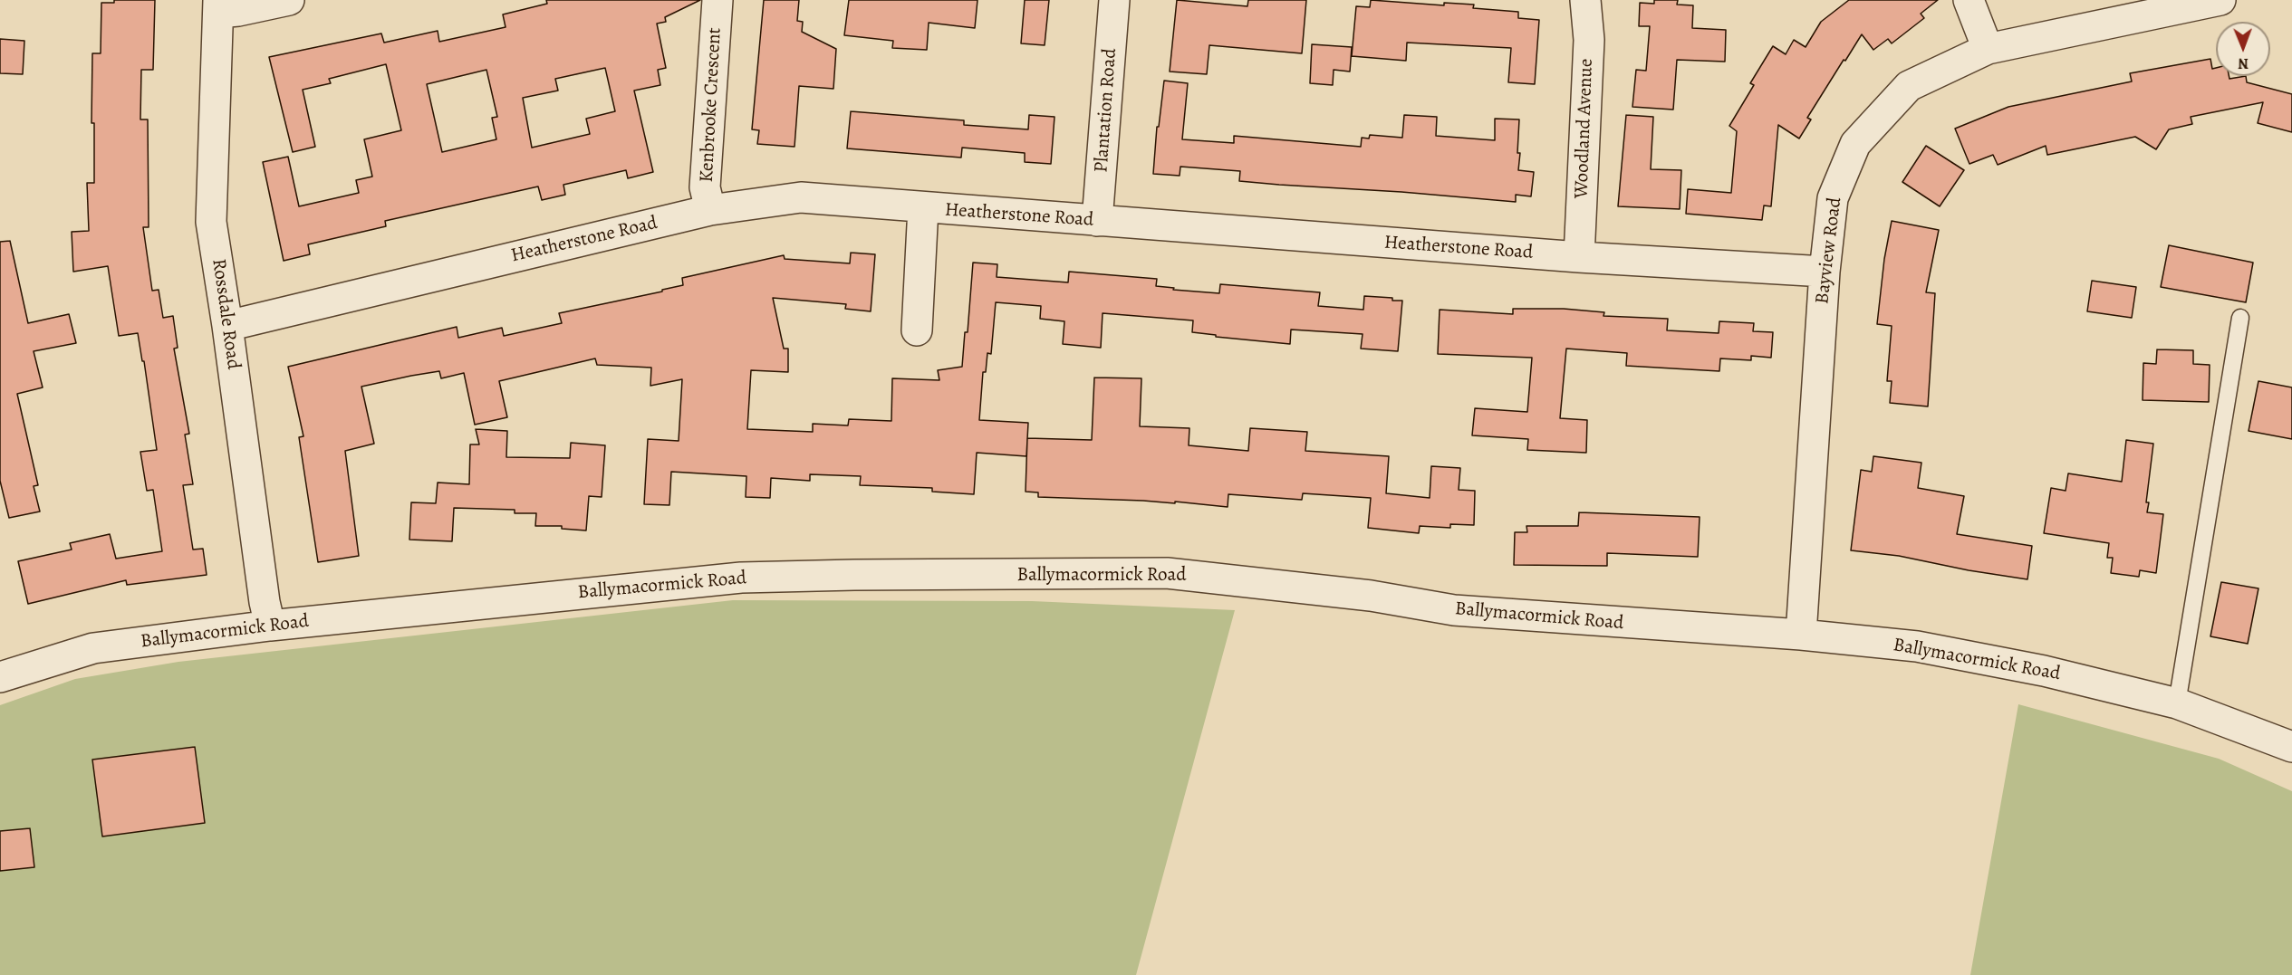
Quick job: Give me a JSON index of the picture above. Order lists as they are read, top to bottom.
{
  "streets": {
    "street": [
      "Kenbrooke Crescent",
      "Plantation Road",
      "Woodland Avenue",
      "Heatherstone Road",
      "Bayview Road",
      "Rossdale Road",
      "Ballymacormick Road"
    ]
  },
  "crossings": [
    ["Kenbrooke Crescent", "Heatherstone Road"],
    ["Plantation Road", "Heatherstone Road"],
    ["Woodland Avenue", "Heatherstone Road"],
    ["Heatherstone Road", "Bayview Road"],
    ["Heatherstone Road", "Rossdale Road"],
    ["Bayview Road", "Ballymacormick Road"],
    ["Rossdale Road", "Ballymacormick Road"]
  ],
  "north": "bottom"
}
